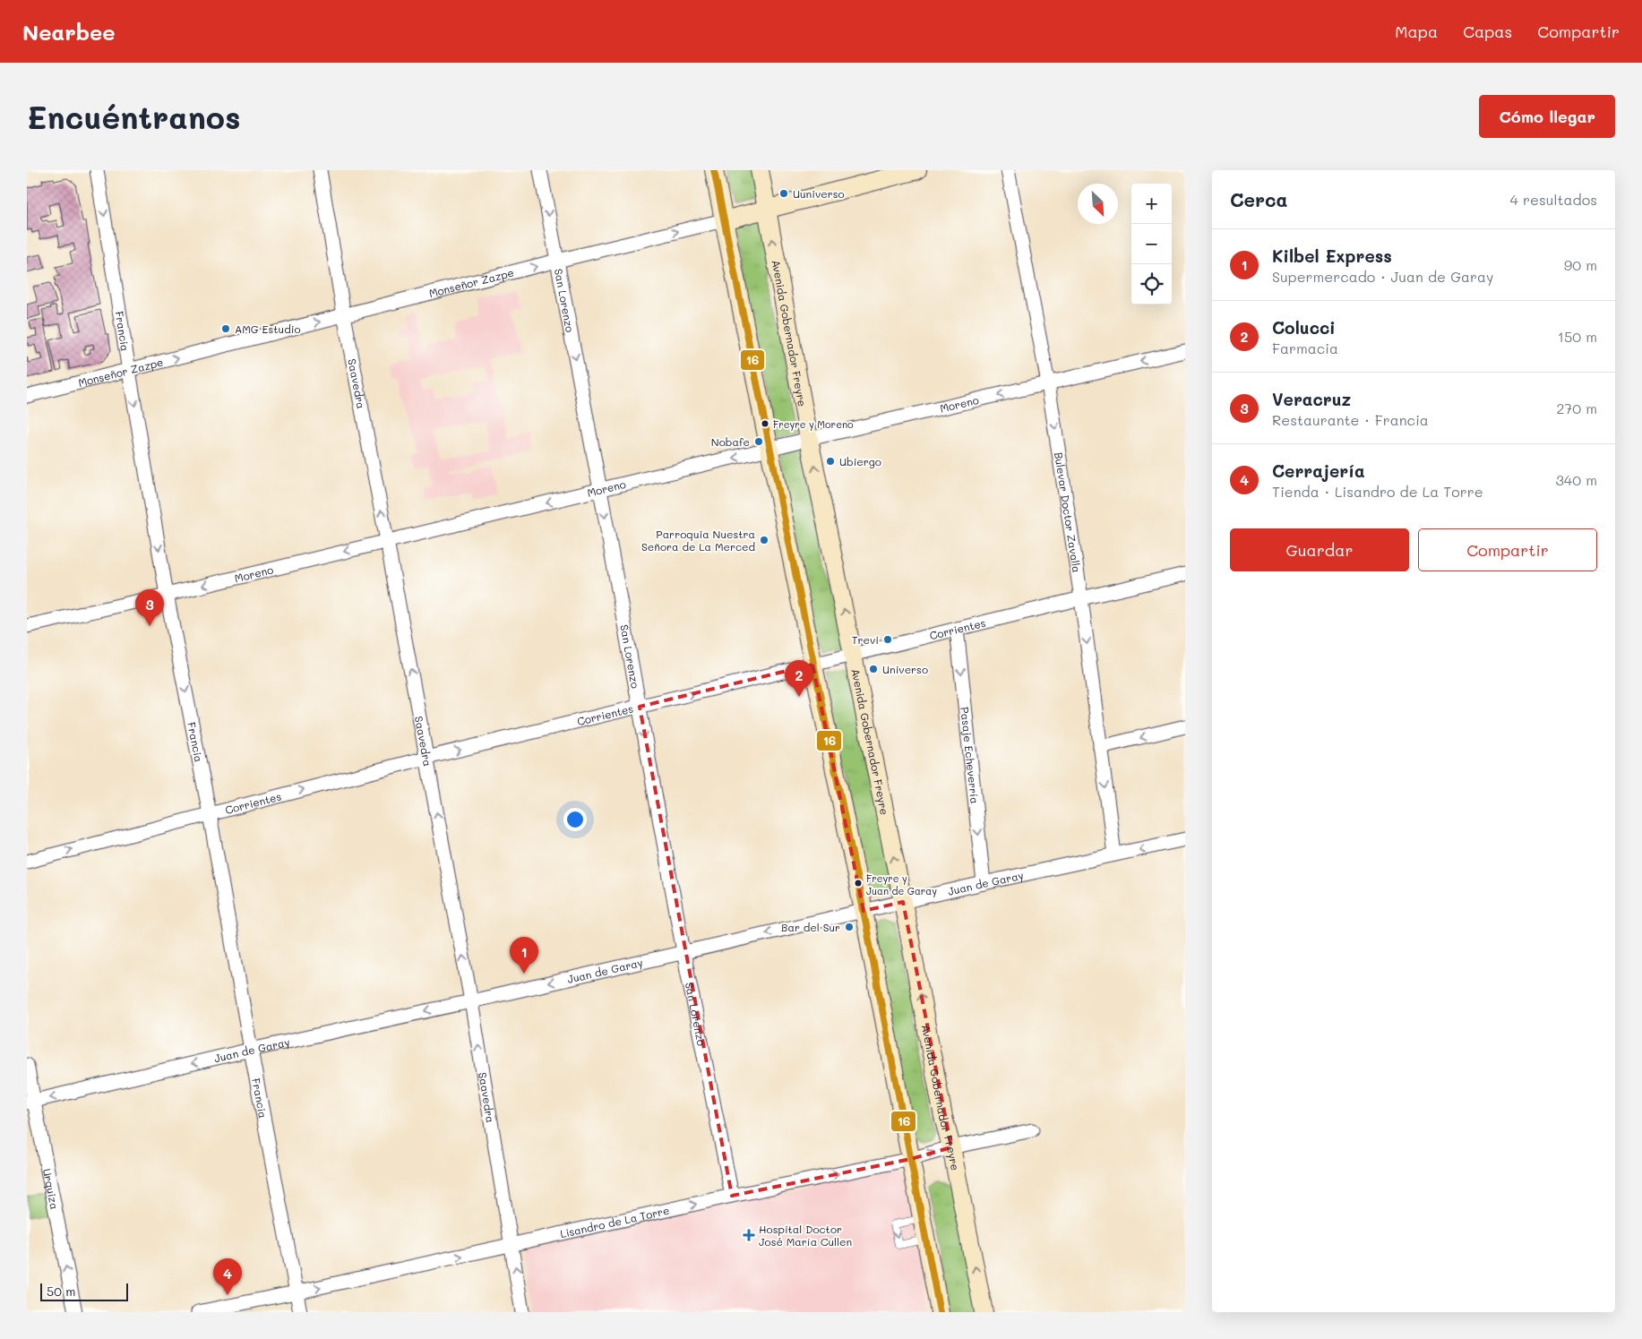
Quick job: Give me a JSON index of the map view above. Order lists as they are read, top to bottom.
{
  "streets": {
    "main road": ["Monseñor Zazpe", "Avenida Gobernador Freyre"],
    "street": [
      "San Lorenzo",
      "Francia",
      "Saavedra",
      "Moreno",
      "Bulevar Doctor Zavalla",
      "Corrientes",
      "Pasaje Echeverría",
      "Juan de Garay",
      "Urquiza",
      "Lisandro de La Torre"
    ]
  },
  "crossings": [
    ["Monseñor Zazpe", "San Lorenzo"],
    ["Monseñor Zazpe", "Francia"],
    ["Monseñor Zazpe", "Avenida Gobernador Freyre"],
    ["Monseñor Zazpe", "Saavedra"],
    ["San Lorenzo", "Moreno"],
    ["San Lorenzo", "Corrientes"],
    ["San Lorenzo", "Juan de Garay"],
    ["San Lorenzo", "Lisandro de La Torre"],
    ["Francia", "Moreno"],
    ["Francia", "Corrientes"],
    ["Francia", "Juan de Garay"],
    ["Francia", "Lisandro de La Torre"],
    ["Avenida Gobernador Freyre", "Moreno"],
    ["Avenida Gobernador Freyre", "Corrientes"],
    ["Avenida Gobernador Freyre", "Juan de Garay"],
    ["Avenida Gobernador Freyre", "Lisandro de La Torre"],
    ["Saavedra", "Moreno"],
    ["Saavedra", "Corrientes"],
    ["Saavedra", "Juan de Garay"],
    ["Saavedra", "Lisandro de La Torre"],
    ["Moreno", "Bulevar Doctor Zavalla"],
    ["Bulevar Doctor Zavalla", "Corrientes"],
    ["Bulevar Doctor Zavalla", "Juan de Garay"],
    ["Corrientes", "Pasaje Echeverría"],
    ["Pasaje Echeverría", "Juan de Garay"],
    ["Juan de Garay", "Urquiza"]
  ],
  "one_way": [
    "Monseñor Zazpe",
    "San Lorenzo",
    "Francia",
    "Saavedra",
    "Moreno",
    "Bulevar Doctor Zavalla",
    "Corrientes",
    "Pasaje Echeverría",
    "Juan de Garay",
    "Urquiza",
    "Lisandro de La Torre"
  ],
  "places": {
    "other": [
      "Uuniverso",
      "AMG Estudio",
      "Freyre y Moreno",
      "Nobafe",
      "Ubiergo",
      "Parroquia Nuestra Señora de La Merced",
      "Trevi",
      "Universo",
      "Freyre y Juan de Garay",
      "Bar del Sur"
    ],
    "health": ["Hospital Doctor José María Cullen"]
  },
  "lines": ["transit line 16"],
  "scale_bar": "50 m",
  "north": "bottom right",
  "page": {
    "header": "Nearbee",
    "nav": ["Mapa", "Capas", "Compartir"],
    "buttons": [
      "Cómo llegar",
      ["Guardar", "Compartir"]
    ],
    "title": "Encuéntranos",
    "heading": ["Cerca", "4 resultados"],
    "map_buttons": ["+", "−"],
    "list": [
      {
        "mark": "1",
        "name": "Kilbel Express",
        "note": "Supermercado · Juan de Garay",
        "value": "90 m"
      },
      {
        "mark": "2",
        "name": "Colucci",
        "note": "Farmacia",
        "value": "150 m"
      },
      {
        "mark": "3",
        "name": "Veracruz",
        "note": "Restaurante · Francia",
        "value": "270 m"
      },
      {
        "mark": "4",
        "name": "Cerrajería",
        "note": "Tienda · Lisandro de La Torre",
        "value": "340 m"
      }
    ],
    "pins": [
      "3",
      "2",
      "1",
      "4"
    ],
    "scale": "50 m"
  }
}
